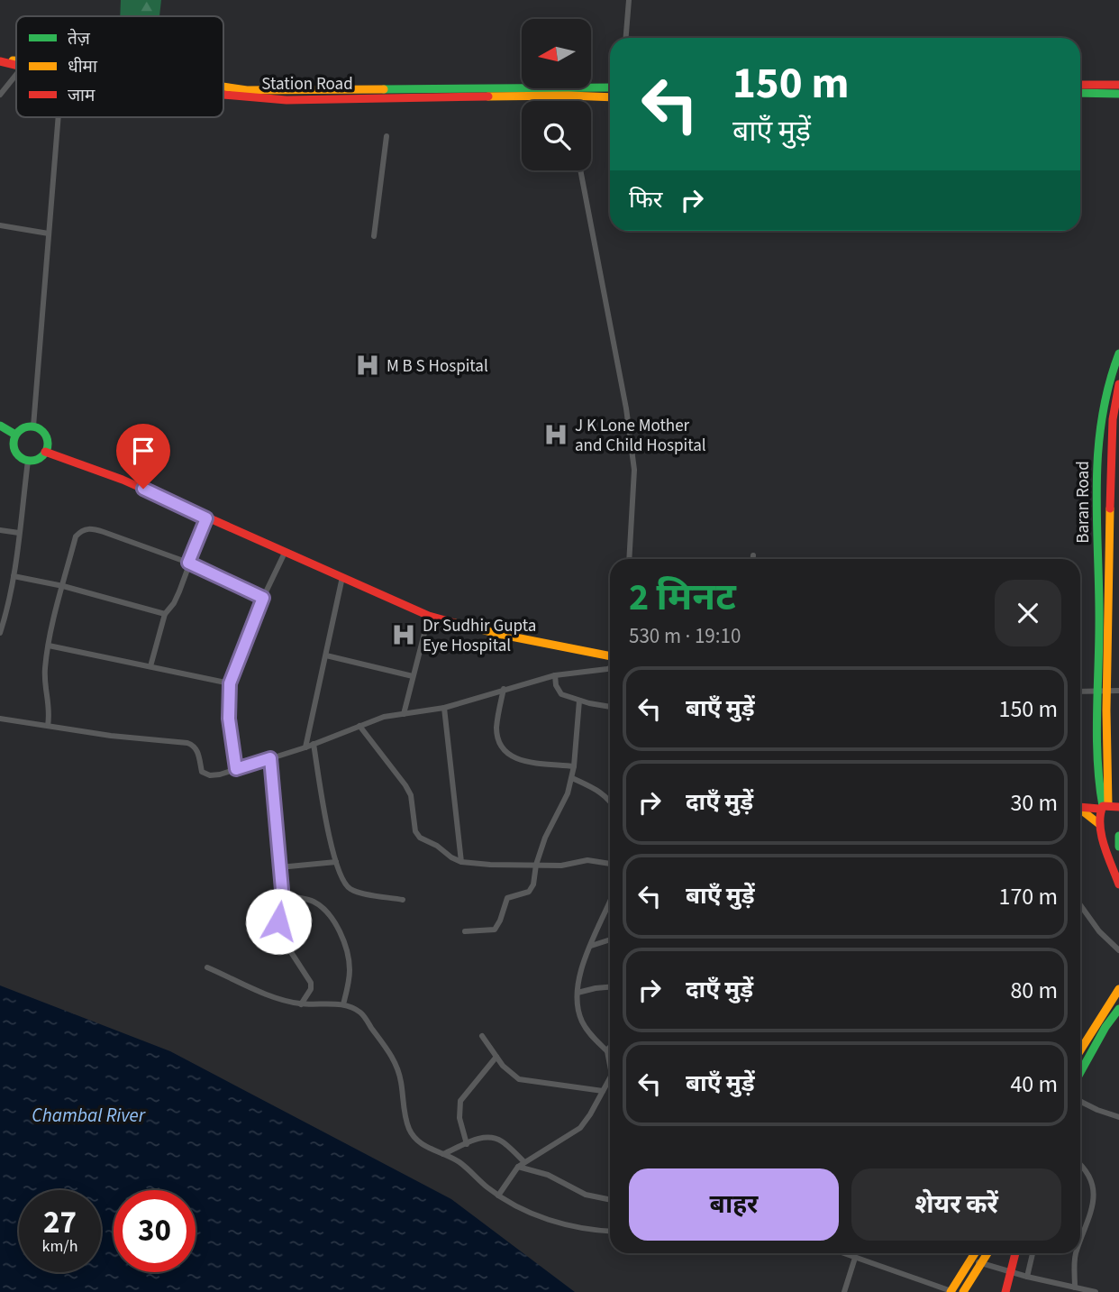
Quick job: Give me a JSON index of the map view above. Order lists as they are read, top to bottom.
{
  "streets": {
    "street": ["Station Road", "Baran Road"]
  },
  "water": ["Chambal River"],
  "places": {
    "hospital": ["M B S Hospital", "J K Lone Mother and Child Hospital", "Dr Sudhir Gupta Eye Hospital"]
  },
  "legend": ["तेज़", "धीमा", "जाम"],
  "north": "left",
  "page": {
    "turn": ["150 m", "बाएँ मुड़ें"],
    "then": "फिर",
    "heading": ["2 मिनट", "530 m · 19:10"],
    "list": [
      {
        "name": "बाएँ मुड़ें",
        "value": "150 m"
      },
      {
        "name": "दाएँ मुड़ें",
        "value": "30 m"
      },
      {
        "name": "बाएँ मुड़ें",
        "value": "170 m"
      },
      {
        "name": "दाएँ मुड़ें",
        "value": "80 m"
      },
      {
        "name": "बाएँ मुड़ें",
        "value": "40 m"
      }
    ],
    "buttons": ["बाहर", "शेयर करें"],
    "speed": "27 km/h",
    "limit": "30"
  }
}
